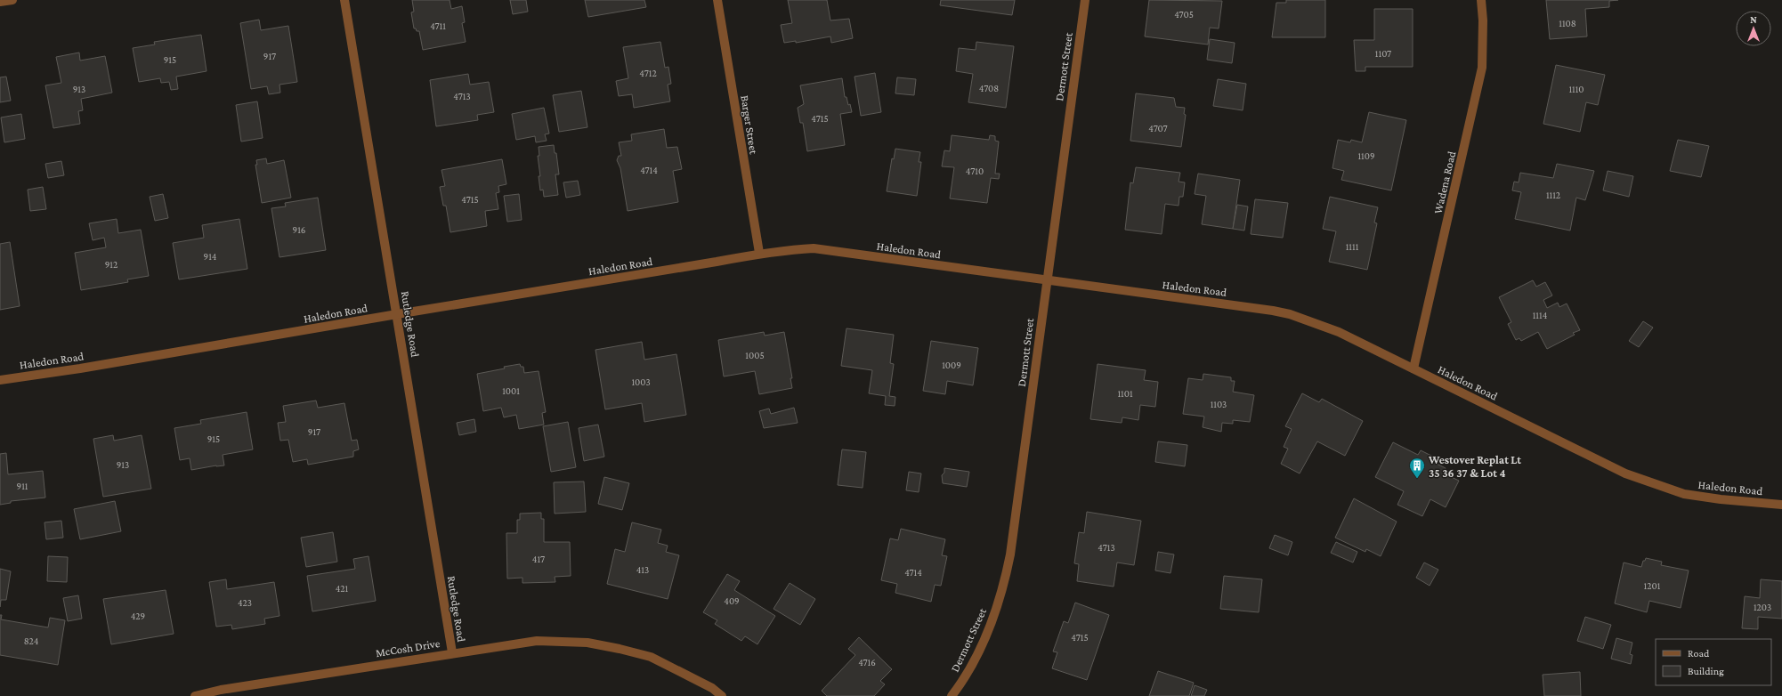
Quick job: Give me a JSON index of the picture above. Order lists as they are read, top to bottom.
{
  "streets": {
    "street": [
      "Dermott Street",
      "Barger Street",
      "Wadena Road",
      "Haledon Road",
      "Rutledge Road",
      "McCosh Drive"
    ]
  },
  "crossings": [
    ["Dermott Street", "Haledon Road"],
    ["Barger Street", "Haledon Road"],
    ["Wadena Road", "Haledon Road"],
    ["Haledon Road", "Rutledge Road"],
    ["Rutledge Road", "McCosh Drive"]
  ],
  "places": {
    "building": ["Westover Replat Lt 35 36 37 & Lot 4"]
  },
  "house_numbers": [
    "4705",
    "1108",
    "4711",
    "1107",
    "917",
    "915",
    "4712",
    "4708",
    "913",
    "1110",
    "4713",
    "4715",
    "4707",
    "1109",
    "4714",
    "4710",
    "1112",
    "4715",
    "916",
    "1111",
    "914",
    "912",
    "1114",
    "1005",
    "1009",
    "1003",
    "1001",
    "1101",
    "1103",
    "917",
    "915",
    "913",
    "911",
    "4713",
    "417",
    "413",
    "4714",
    "1201",
    "421",
    "409",
    "423",
    "1203",
    "429",
    "4715",
    "824",
    "4716"
  ],
  "legend": ["Road", "Building"],
  "north": "top"
}
